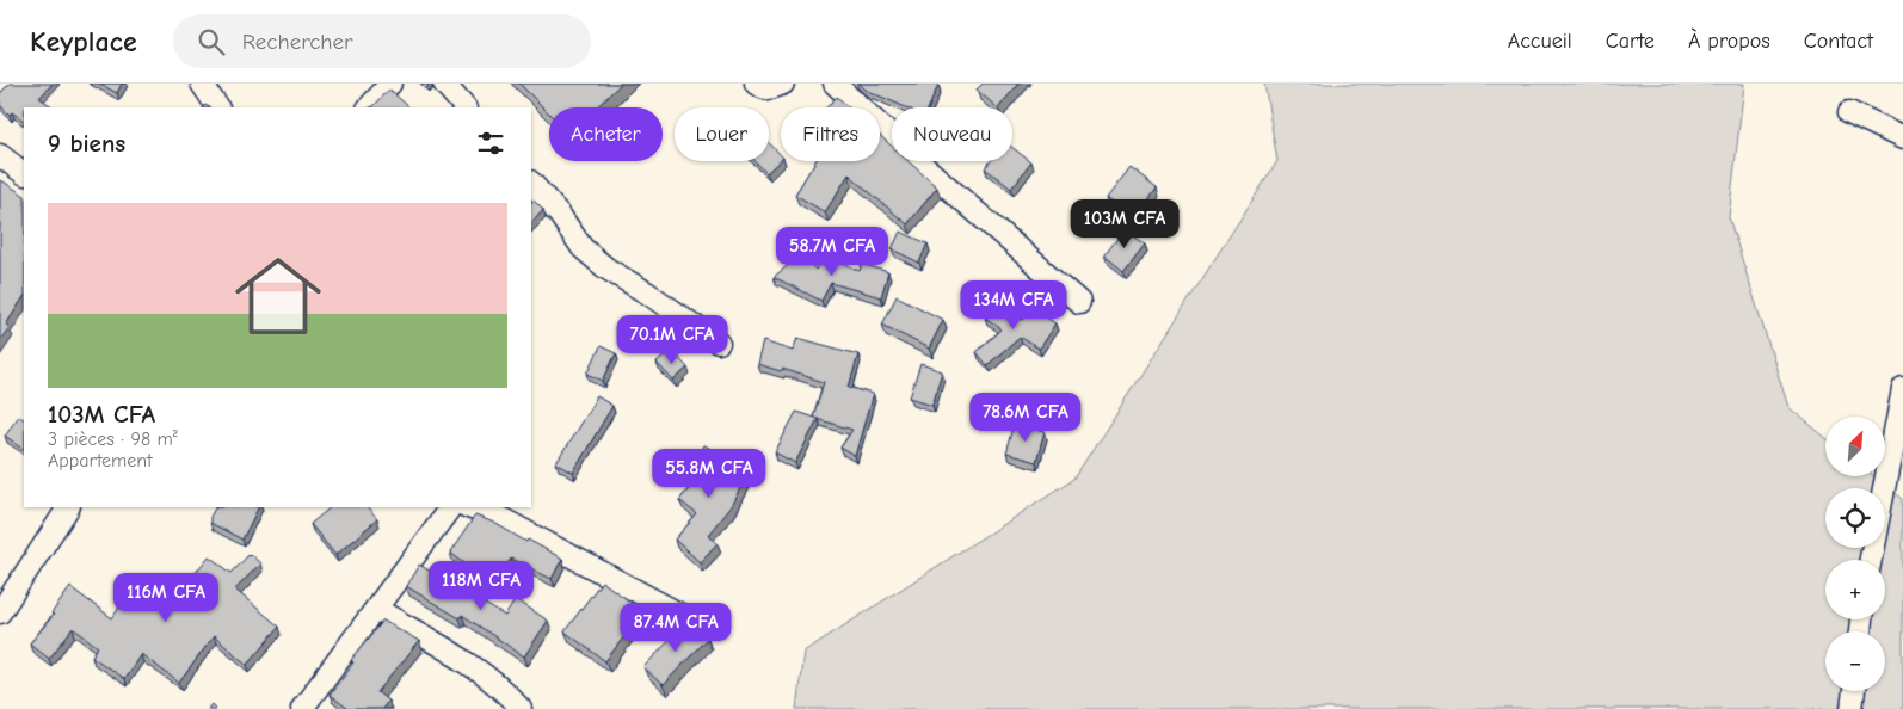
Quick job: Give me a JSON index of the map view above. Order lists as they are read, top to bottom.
{
  "north": "top right",
  "page": {
    "header": "Keyplace",
    "search": "Rechercher",
    "nav": [
      "Accueil",
      "Carte",
      "À propos",
      "Contact"
    ],
    "chip": [
      "Acheter",
      "Louer",
      "Filtres",
      "Nouveau"
    ],
    "heading": "9 biens",
    "list": [
      {
        "name": "103M CFA",
        "note": "3 pièces · 98 m² · Appartement"
      }
    ],
    "price": [
      "103M CFA",
      "58.7M CFA",
      "134M CFA",
      "70.1M CFA",
      "78.6M CFA",
      "55.8M CFA",
      "118M CFA",
      "116M CFA",
      "87.4M CFA"
    ],
    "map_buttons": ["+", "−"]
  }
}
